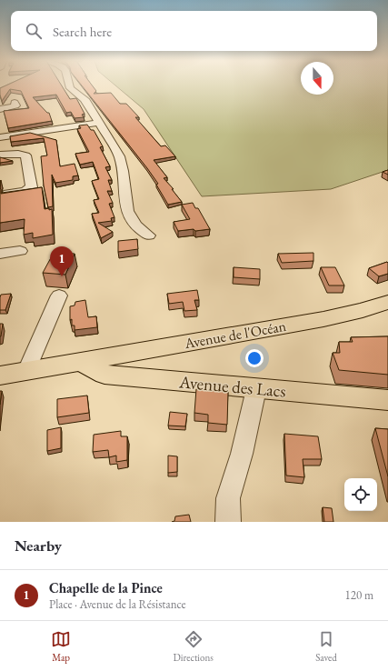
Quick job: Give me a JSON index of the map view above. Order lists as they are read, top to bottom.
{
  "streets": {
    "main road": ["Avenue de l'Océan", "Avenue des Lacs"]
  },
  "crossings": [
    ["Avenue de l'Océan", "Avenue des Lacs"]
  ],
  "north": "bottom",
  "page": {
    "search": "Search here",
    "pins": "1",
    "heading": "Nearby",
    "list": [
      {
        "mark": "1",
        "name": "Chapelle de la Pince",
        "note": "Place · Avenue de la Résistance",
        "value": "120 m"
      }
    ],
    "nav": ["Map", "Directions", "Saved"]
  }
}
